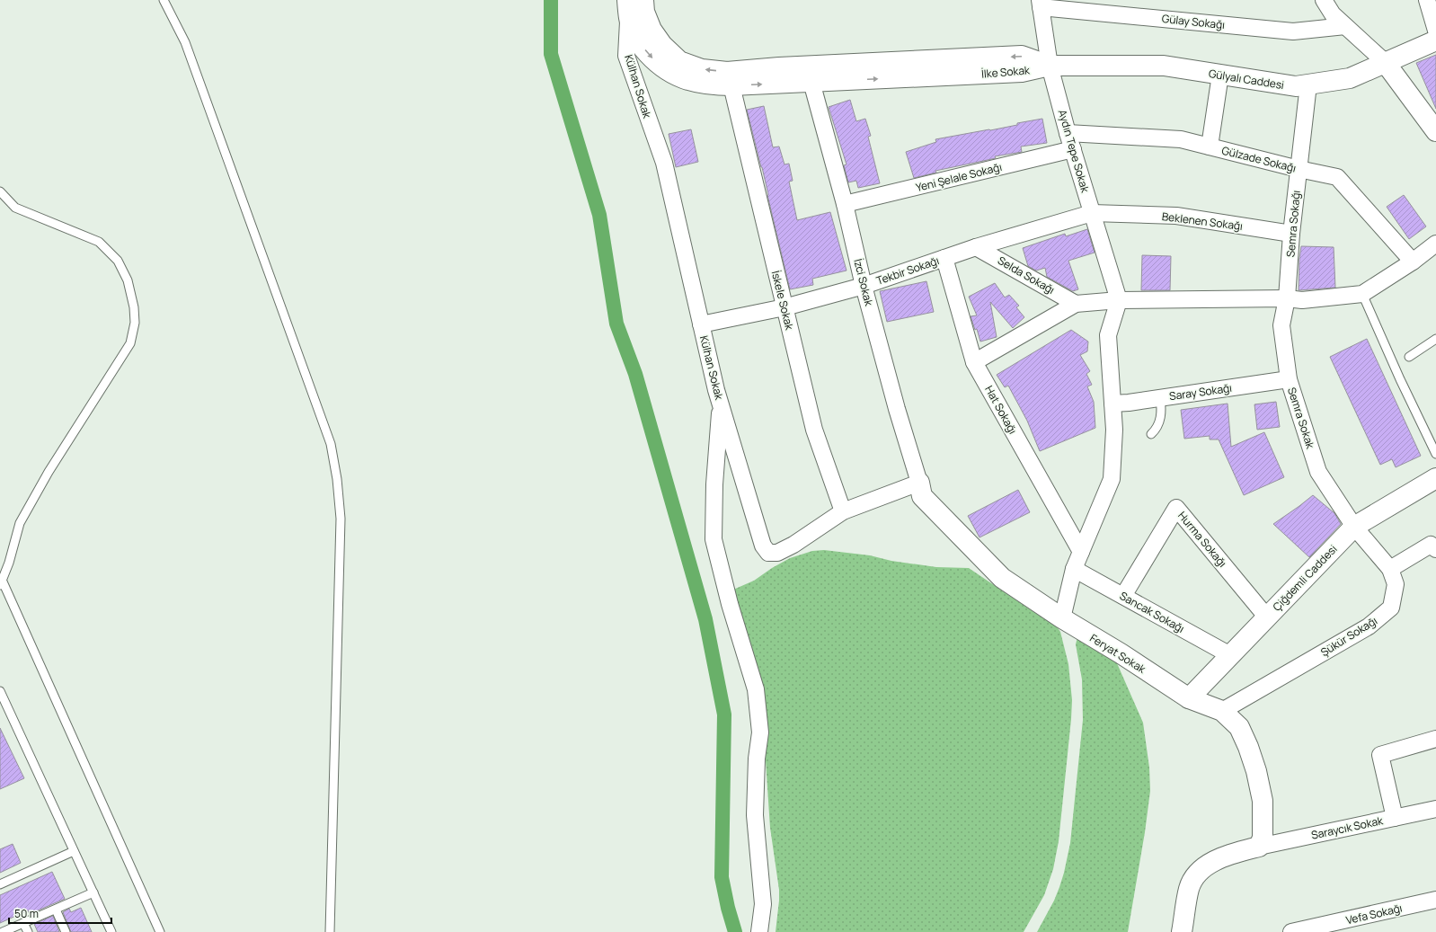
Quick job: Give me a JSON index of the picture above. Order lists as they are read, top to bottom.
{
  "streets": {
    "street": [
      "Gülay Sokağı",
      "İlke Sokak",
      "Gülyalı Caddesi",
      "Külhan Sokak",
      "Aydın Tepe Sokak",
      "Gülzade Sokağı",
      "Yeni Şelale Sokağı",
      "Beklenen Sokağı",
      "Semra Sokağı",
      "Tekbir Sokağı",
      "Selda Sokağı",
      "İzci Sokak",
      "İskele Sokak",
      "Saray Sokağı",
      "Hat Sokağı",
      "Semra Sokak",
      "Hurma Sokağı",
      "Çiğdemli Caddesi",
      "Sancak Sokağı",
      "Şükür Sokağı",
      "Feryat Sokak",
      "Saraycık Sokak",
      "Vefa Sokağı"
    ]
  },
  "crossings": [
    ["Gülay Sokağı", "Aydın Tepe Sokak"],
    ["İlke Sokak", "Gülyalı Caddesi"],
    ["İlke Sokak", "Külhan Sokak"],
    ["İlke Sokak", "Aydın Tepe Sokak"],
    ["İlke Sokak", "İzci Sokak"],
    ["İlke Sokak", "İskele Sokak"],
    ["Gülyalı Caddesi", "Aydın Tepe Sokak"],
    ["Gülyalı Caddesi", "Semra Sokağı"],
    ["Külhan Sokak", "Tekbir Sokağı"],
    ["Külhan Sokak", "İzci Sokak"],
    ["Külhan Sokak", "İskele Sokak"],
    ["Külhan Sokak", "Feryat Sokak"],
    ["Aydın Tepe Sokak", "Gülzade Sokağı"],
    ["Aydın Tepe Sokak", "Yeni Şelale Sokağı"],
    ["Aydın Tepe Sokak", "Beklenen Sokağı"],
    ["Aydın Tepe Sokak", "Tekbir Sokağı"],
    ["Gülzade Sokağı", "Semra Sokağı"],
    ["Yeni Şelale Sokağı", "İzci Sokak"],
    ["Beklenen Sokağı", "Semra Sokağı"],
    ["Beklenen Sokağı", "Tekbir Sokağı"],
    ["Semra Sokağı", "Semra Sokak"],
    ["Tekbir Sokağı", "Selda Sokağı"],
    ["Tekbir Sokağı", "İzci Sokak"],
    ["Tekbir Sokağı", "İskele Sokak"],
    ["Tekbir Sokağı", "Hat Sokağı"],
    ["İzci Sokak", "Feryat Sokak"],
    ["Saray Sokağı", "Semra Sokak"],
    ["Semra Sokak", "Çiğdemli Caddesi"],
    ["Semra Sokak", "Şükür Sokağı"],
    ["Hurma Sokağı", "Çiğdemli Caddesi"],
    ["Hurma Sokağı", "Sancak Sokağı"],
    ["Çiğdemli Caddesi", "Sancak Sokağı"],
    ["Çiğdemli Caddesi", "Şükür Sokağı"],
    ["Çiğdemli Caddesi", "Feryat Sokak"],
    ["Şükür Sokağı", "Feryat Sokak"],
    ["Feryat Sokak", "Saraycık Sokak"]
  ],
  "scale_bar": "50 m"
}
